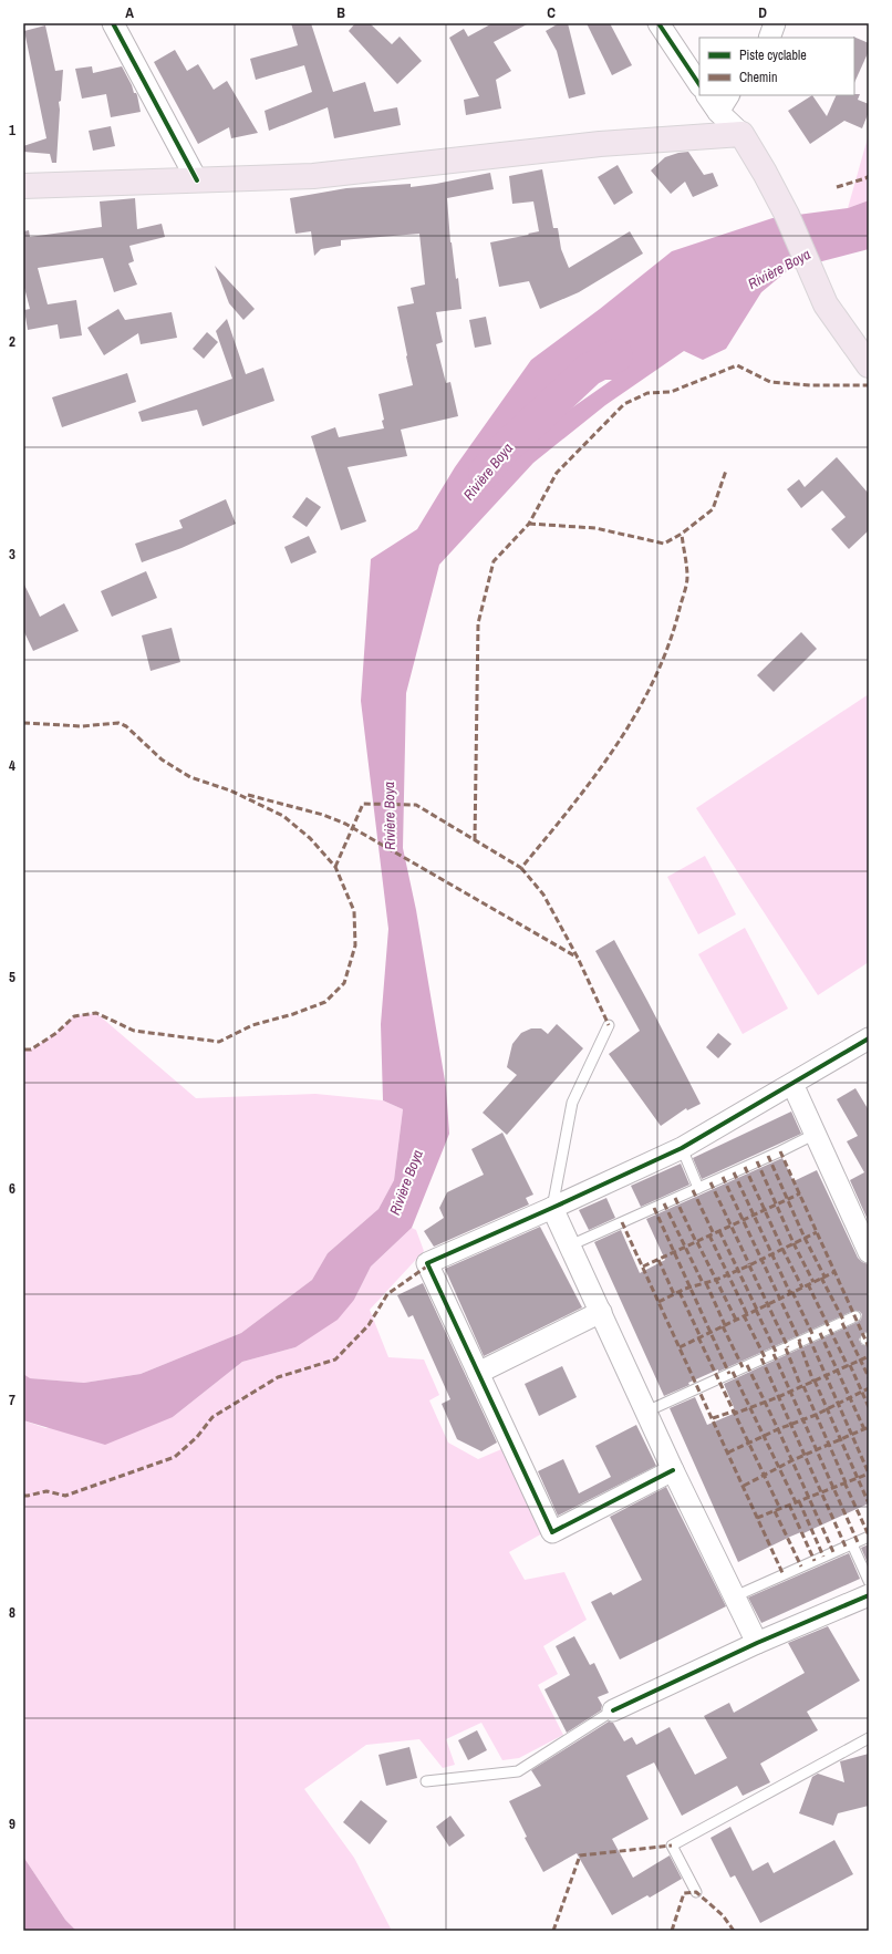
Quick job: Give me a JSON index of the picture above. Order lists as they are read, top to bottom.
{
  "water": ["Rivière Boya"],
  "legend": ["Piste cyclable", "Chemin"],
  "grid": {
    "columns": [
      "A",
      "B",
      "C",
      "D"
    ],
    "rows": [
      "1",
      "2",
      "3",
      "4",
      "5",
      "6",
      "7",
      "8",
      "9"
    ]
  }
}
